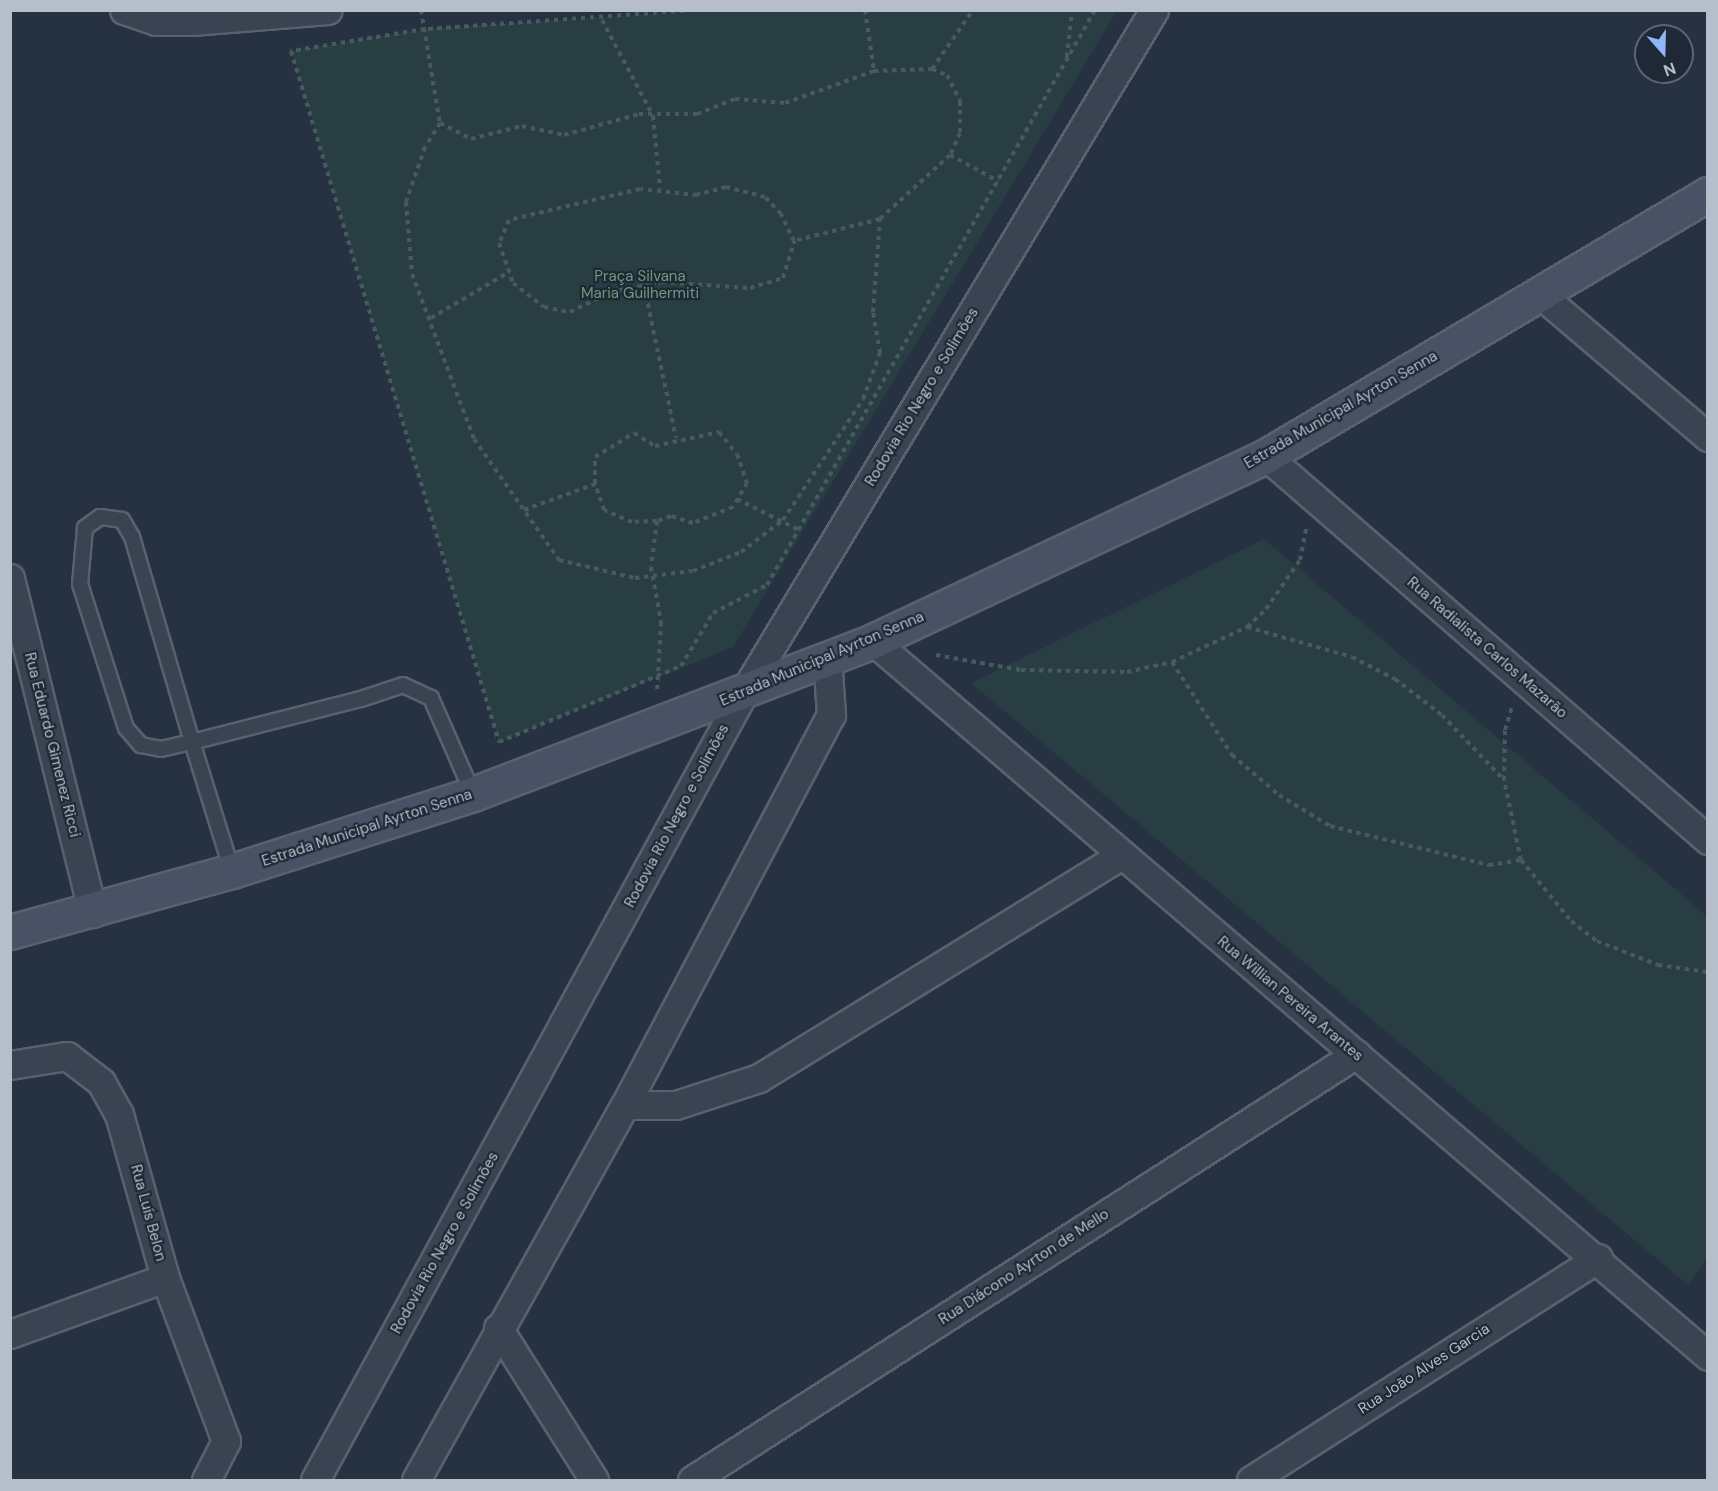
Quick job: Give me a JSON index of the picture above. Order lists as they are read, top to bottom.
{
  "streets": {
    "main road": ["Estrada Municipal Ayrton Senna"],
    "street": [
      "Rodovia Rio Negro e Solimões",
      "Rua Radialista Carlos Mazarão",
      "Rua Eduardo Gimenez Ricci",
      "Rua Willian Pereira Arantes",
      "Rua Luís Belon",
      "Rua Diácono Ayrton de Mello",
      "Rua João Alves Garcia"
    ]
  },
  "crossings": [
    ["Rodovia Rio Negro e Solimões", "Estrada Municipal Ayrton Senna"],
    ["Estrada Municipal Ayrton Senna", "Rua Radialista Carlos Mazarão"],
    ["Estrada Municipal Ayrton Senna", "Rua Eduardo Gimenez Ricci"],
    ["Estrada Municipal Ayrton Senna", "Rua Willian Pereira Arantes"],
    ["Rua Willian Pereira Arantes", "Rua Diácono Ayrton de Mello"],
    ["Rua Willian Pereira Arantes", "Rua João Alves Garcia"]
  ],
  "parks": ["Praça Silvana Maria Guilhermiti"],
  "north": "bottom"
}
